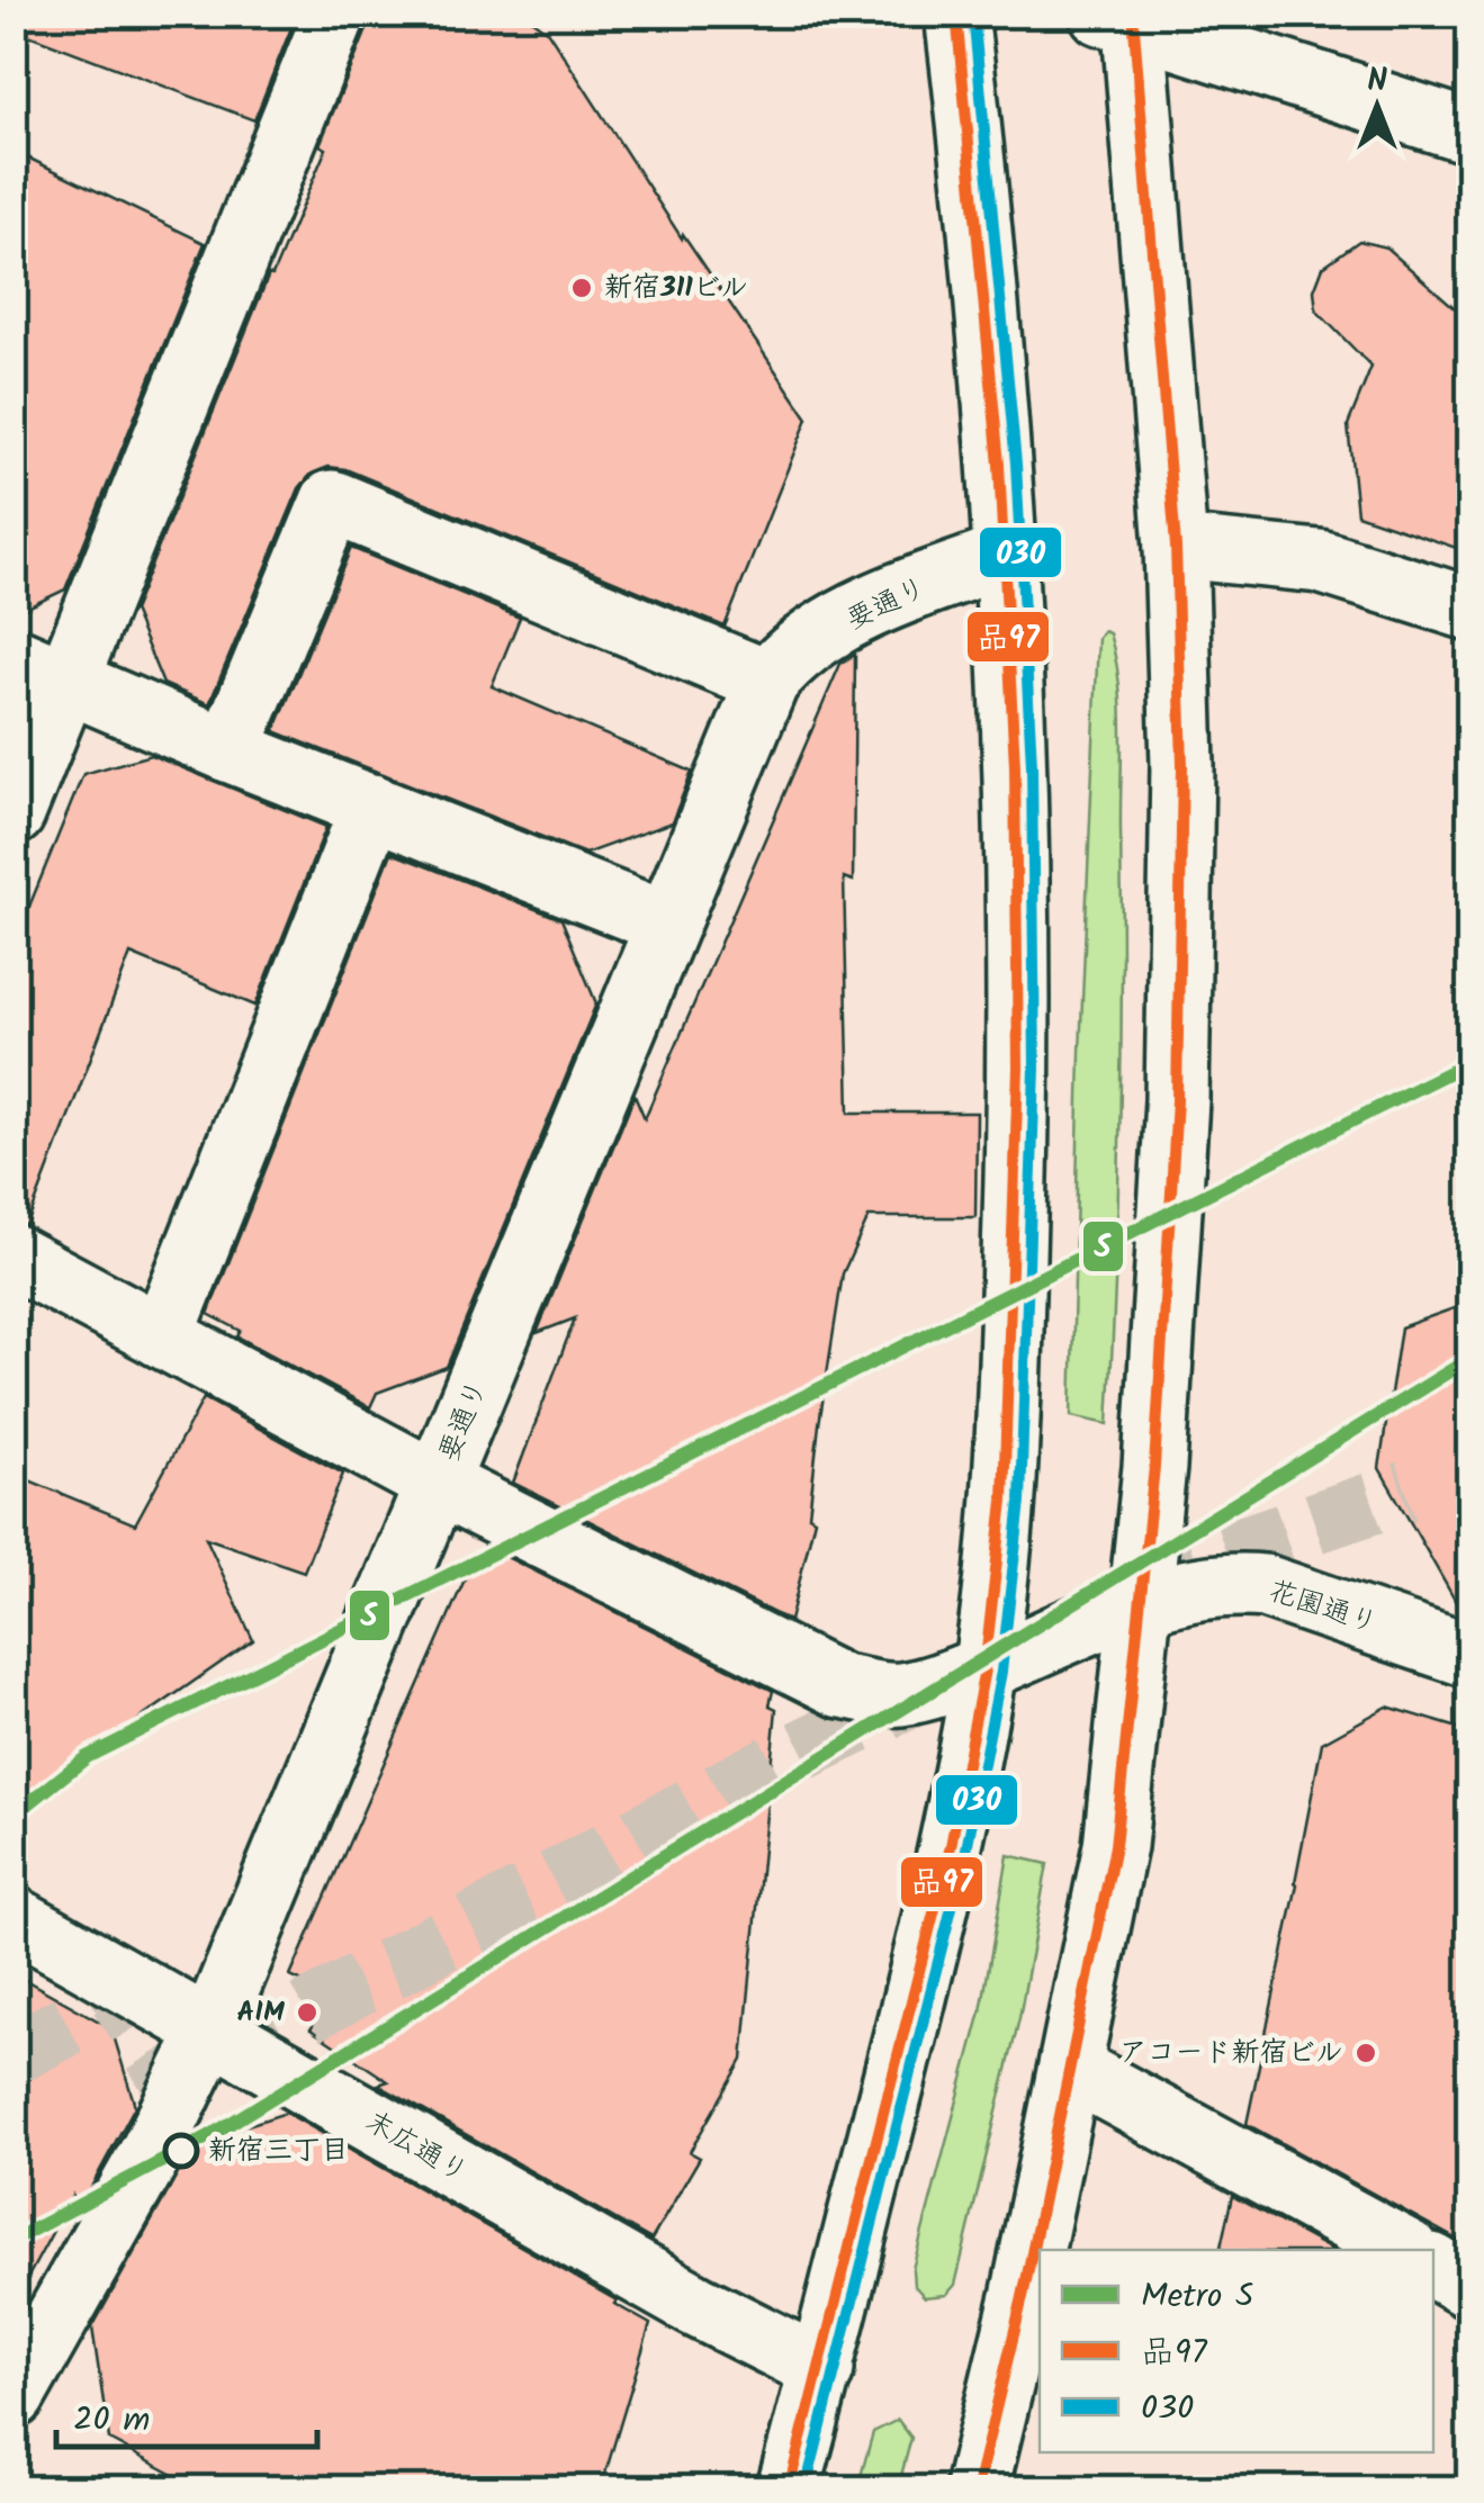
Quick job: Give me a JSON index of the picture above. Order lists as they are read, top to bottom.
{
  "streets": {
    "street": ["要通り", "花園通り", "末広通り"]
  },
  "crossings": [
    ["要通り", "花園通り"],
    ["要通り", "末広通り"]
  ],
  "places": [
    "新宿311ビル",
    "AIM",
    "アコード新宿ビル",
    "新宿三丁目"
  ],
  "lines": ["transit line 品97", "transit line 030", "metro line S"],
  "legend": ["Metro S", "品97", "030"],
  "scale_bar": "20 m",
  "north": "top"
}
